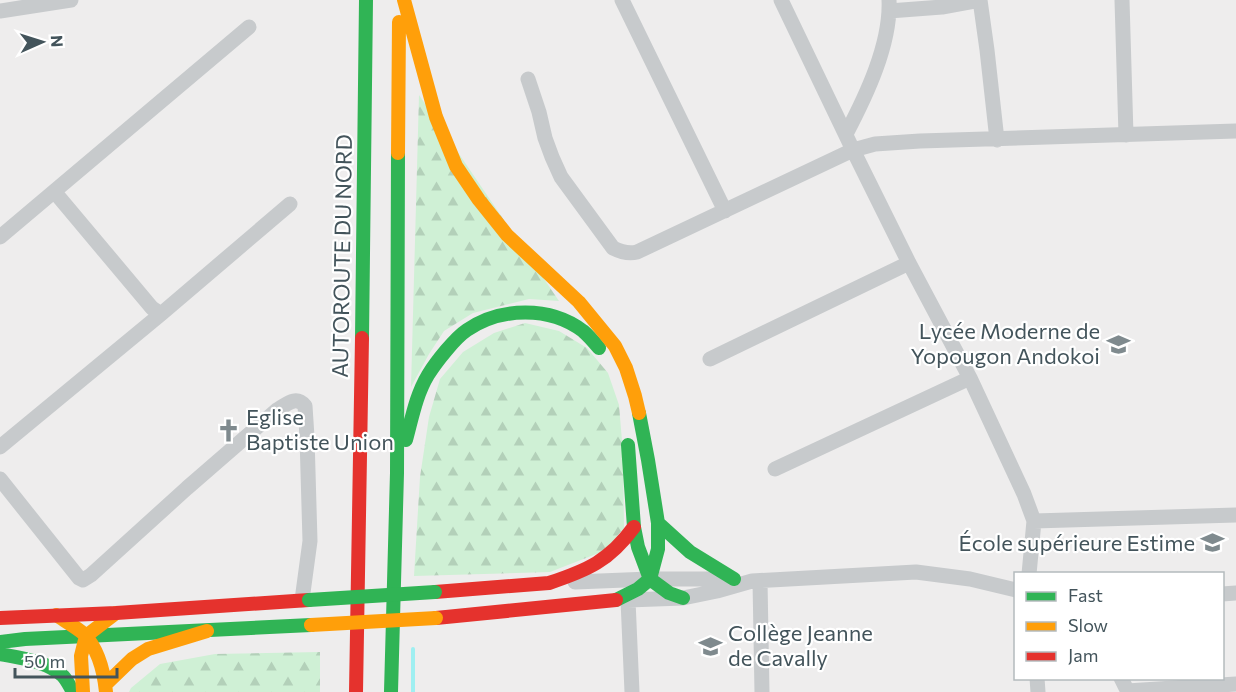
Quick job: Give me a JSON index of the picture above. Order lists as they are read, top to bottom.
{
  "streets": {
    "main road": ["AUTOROUTE DU NORD"]
  },
  "places": {
    "school or university": ["Lycée Moderne de Yopougon Andokoi", "École supérieure Estime", "Collège Jeanne de Cavally"],
    "church": ["Eglise Baptiste Union"]
  },
  "legend": ["Fast", "Slow", "Jam"],
  "scale_bar": "50 m",
  "north": "right"
}
